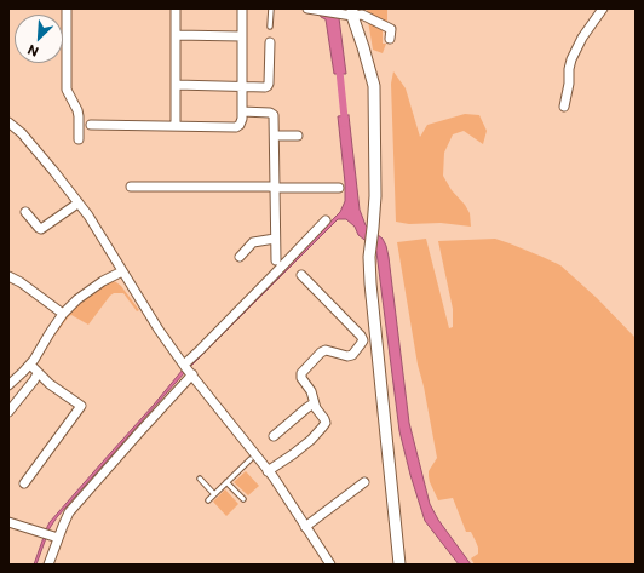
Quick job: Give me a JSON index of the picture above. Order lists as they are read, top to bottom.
{
  "north": "bottom left"
}
